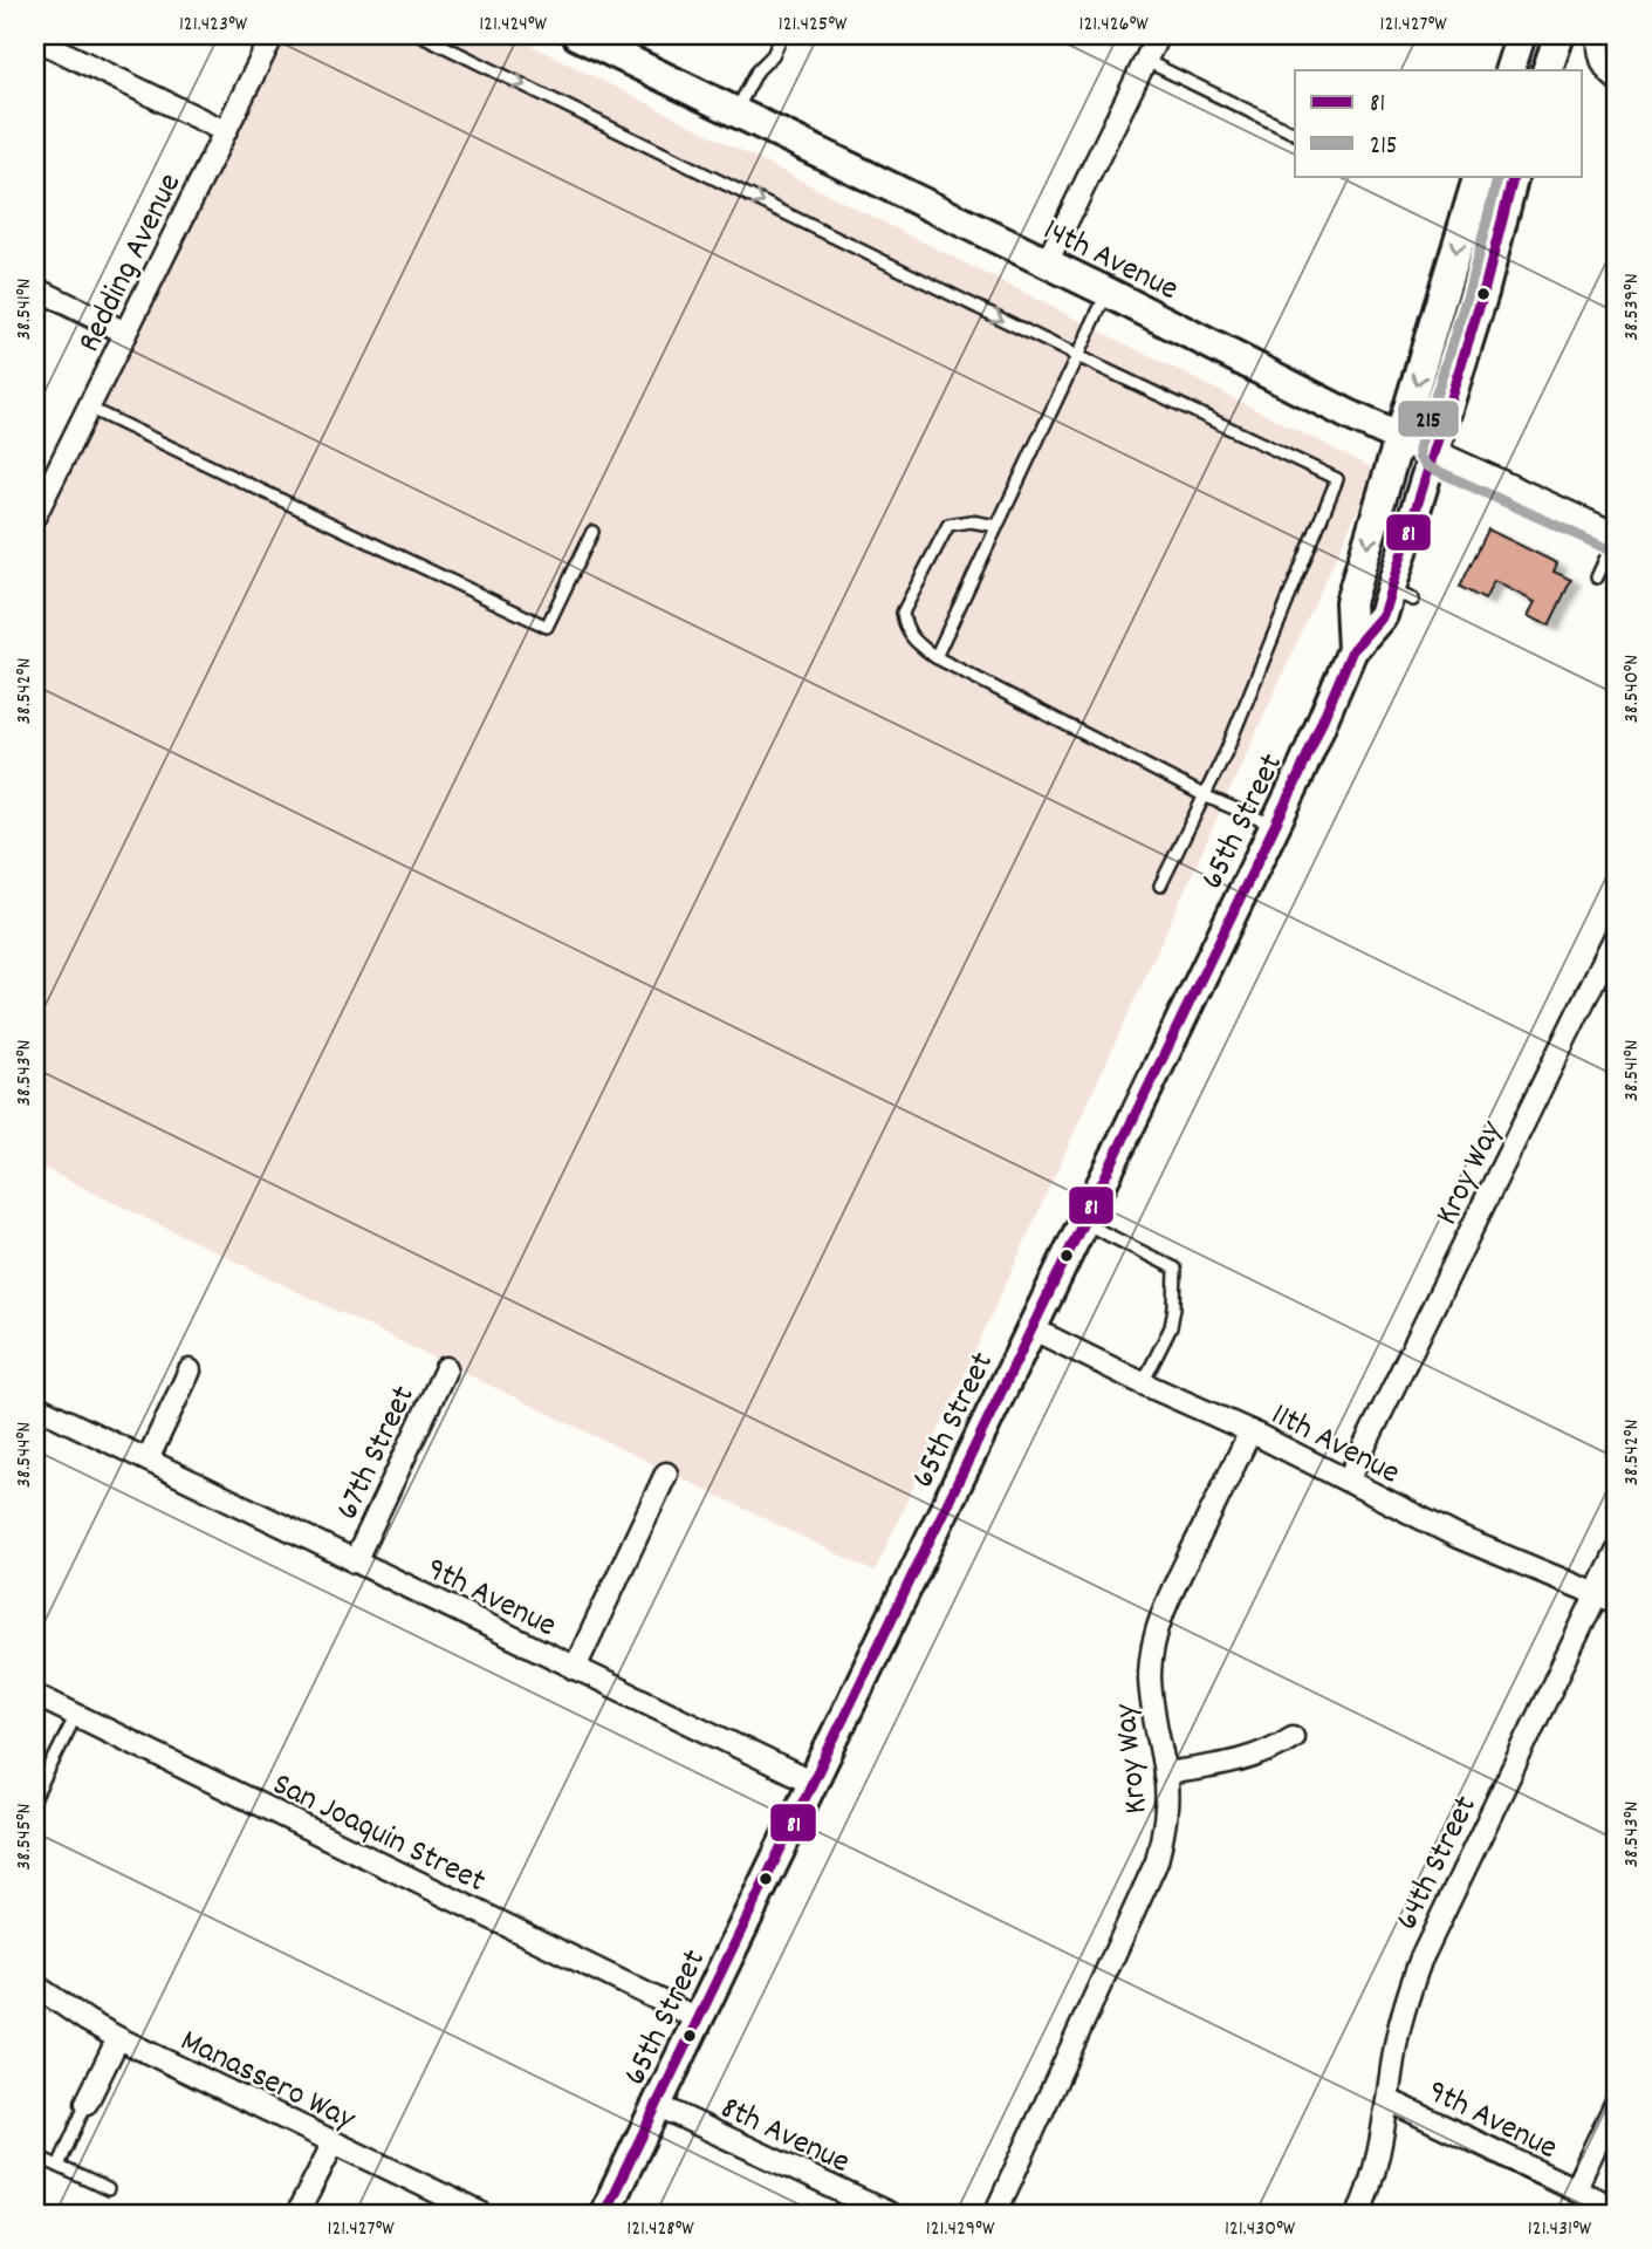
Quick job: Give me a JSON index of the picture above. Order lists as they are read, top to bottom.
{
  "streets": {
    "main road": ["14th Avenue", "65th Street"],
    "street": [
      "Redding Avenue",
      "Kroy Way",
      "11th Avenue",
      "67th Street",
      "9th Avenue",
      "San Joaquin Street",
      "64th Street",
      "Manassero Way",
      "8th Avenue"
    ]
  },
  "crossings": [
    ["14th Avenue", "65th Street"],
    ["65th Street", "11th Avenue"],
    ["65th Street", "9th Avenue"],
    ["65th Street", "San Joaquin Street"],
    ["65th Street", "8th Avenue"],
    ["Kroy Way", "11th Avenue"],
    ["11th Avenue", "64th Street"],
    ["67th Street", "9th Avenue"],
    ["9th Avenue", "64th Street"]
  ],
  "lines": ["transit line 81", "transit line 215"],
  "legend": ["81", "215"],
  "coordinates": [
    "121.423°W",
    "121.424°W",
    "121.425°W",
    "121.426°W",
    "121.427°W",
    "38.539°N",
    "38.541°N",
    "38.540°N",
    "38.542°N",
    "38.543°N",
    "38.544°N",
    "38.545°N",
    "121.428°W",
    "121.429°W",
    "121.430°W",
    "121.431°W"
  ]
}
